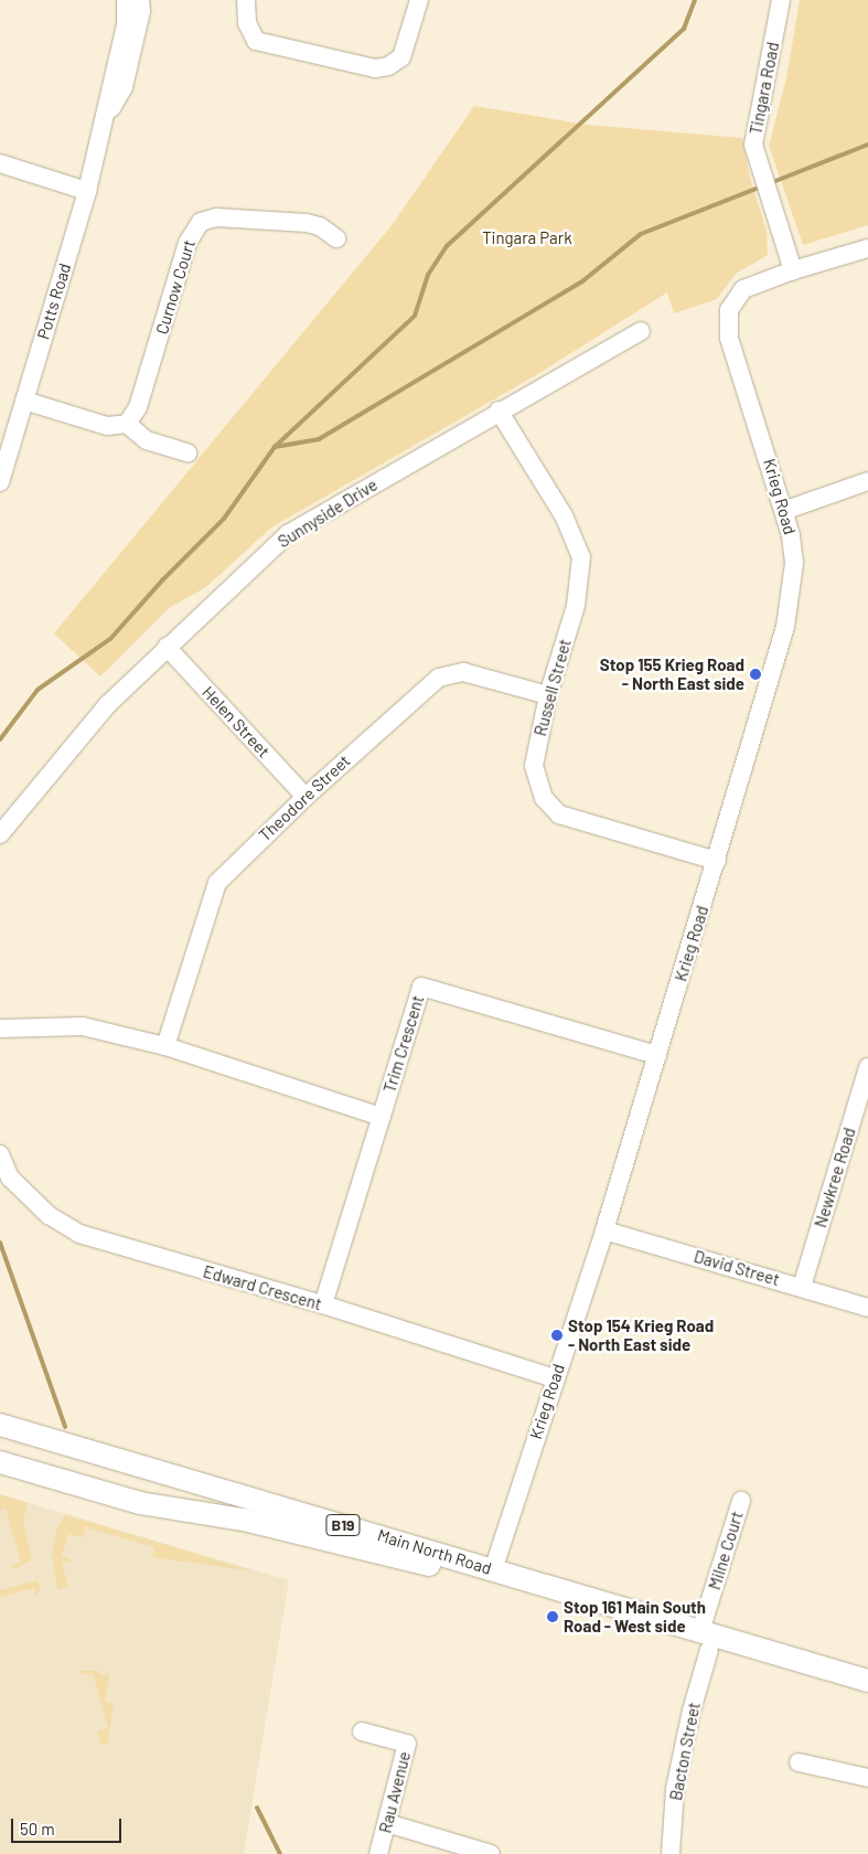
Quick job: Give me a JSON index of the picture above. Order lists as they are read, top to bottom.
{
  "streets": {
    "main road": ["B19", "Main North Road"],
    "street": [
      "Tingara Road",
      "Curnow Court",
      "Potts Road",
      "Krieg Road",
      "Sunnyside Drive",
      "Russell Street",
      "Helen Street",
      "Theodore Street",
      "Trim Crescent",
      "Newkree Road",
      "David Street",
      "Edward Crescent",
      "Milne Court",
      "Bacton Street",
      "Rau Avenue"
    ]
  },
  "crossings": [
    ["Tingara Road", "Krieg Road"],
    ["Krieg Road", "Russell Street"],
    ["Krieg Road", "Trim Crescent"],
    ["Krieg Road", "David Street"],
    ["Krieg Road", "Edward Crescent"],
    ["Krieg Road", "Main North Road"],
    ["Sunnyside Drive", "Russell Street"],
    ["Sunnyside Drive", "Helen Street"],
    ["Russell Street", "Theodore Street"],
    ["Helen Street", "Theodore Street"],
    ["Trim Crescent", "Edward Crescent"],
    ["Newkree Road", "David Street"],
    ["Milne Court", "Main North Road"],
    ["Milne Court", "Bacton Street"],
    ["Main North Road", "Bacton Street"]
  ],
  "parks": ["Tingara Park"],
  "places": ["Stop 155 Krieg Road - North East side", "Stop 154 Krieg Road - North East side", "Stop 161 Main South Road - West side"],
  "scale_bar": "50 m"
}
